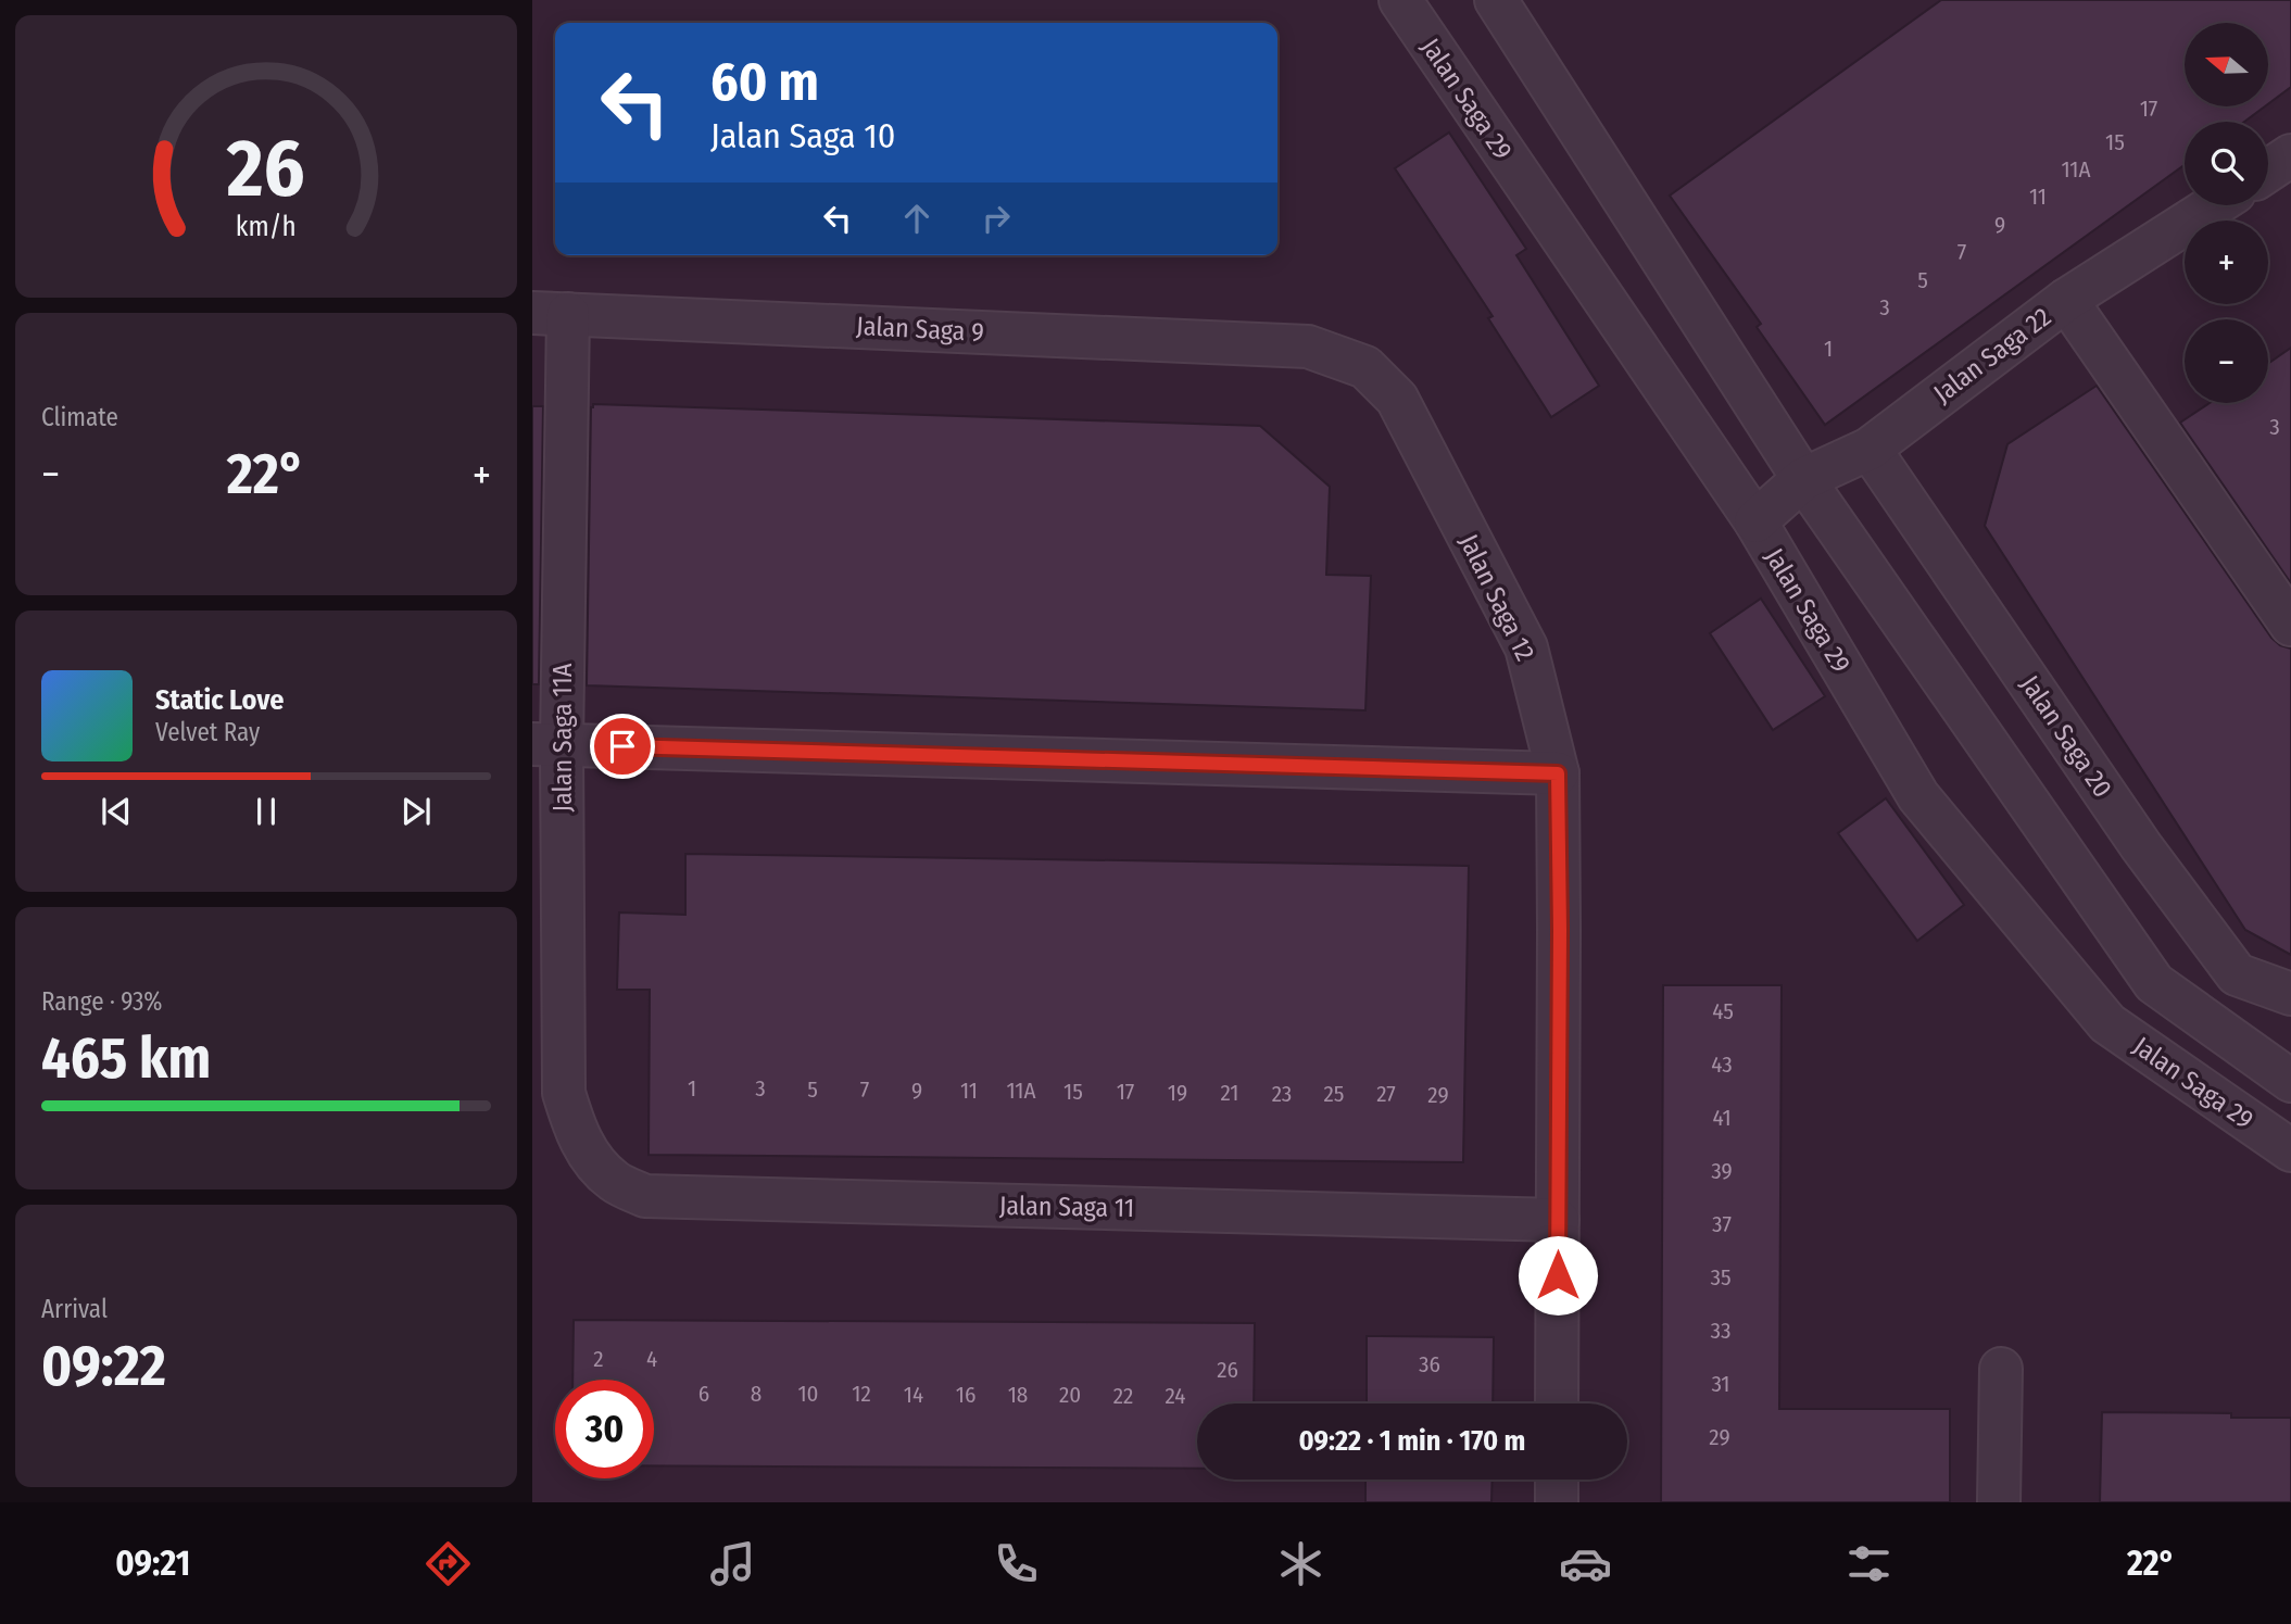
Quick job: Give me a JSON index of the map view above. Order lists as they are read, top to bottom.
{
  "streets": {
    "street": [
      "Jalan Saga 29",
      "Jalan Saga 9",
      "Jalan Saga 22",
      "Jalan Saga 12",
      "Jalan Saga 20",
      "Jalan Saga 11A",
      "Jalan Saga 11"
    ]
  },
  "crossings": [
    ["Jalan Saga 29", "Jalan Saga 22"],
    ["Jalan Saga 9", "Jalan Saga 12"],
    ["Jalan Saga 9", "Jalan Saga 11A"],
    ["Jalan Saga 22", "Jalan Saga 20"],
    ["Jalan Saga 12", "Jalan Saga 11"],
    ["Jalan Saga 11A", "Jalan Saga 11"]
  ],
  "house_numbers": [
    "17",
    "15",
    "11A",
    "11",
    "9",
    "7",
    "5",
    "3",
    "1",
    "3",
    "45",
    "43",
    "1",
    "3",
    "5",
    "7",
    "9",
    "11",
    "11A",
    "15",
    "17",
    "19",
    "21",
    "23",
    "25",
    "27",
    "29",
    "41",
    "39",
    "37",
    "35",
    "33",
    "2",
    "4",
    "36",
    "26",
    "31",
    "6",
    "8",
    "10",
    "12",
    "14",
    "16",
    "18",
    "20",
    "22",
    "24",
    "29"
  ],
  "north": "left",
  "page": {
    "map_buttons": ["+", "−"],
    "turn": ["60 m", "Jalan Saga 10"],
    "tile": [
      "Climate",
      ["Range · 93%", "465 km"],
      ["Arrival", "09:22"]
    ],
    "heat": ["−", "22°", "+"],
    "song": ["Static Love", "Velvet Ray"],
    "limit": "30",
    "trip": "09:22 · 1 min · 170 m",
    "tabs": ["09:21", "22°"],
    "gauge": ["26", "km/h"]
  }
}
